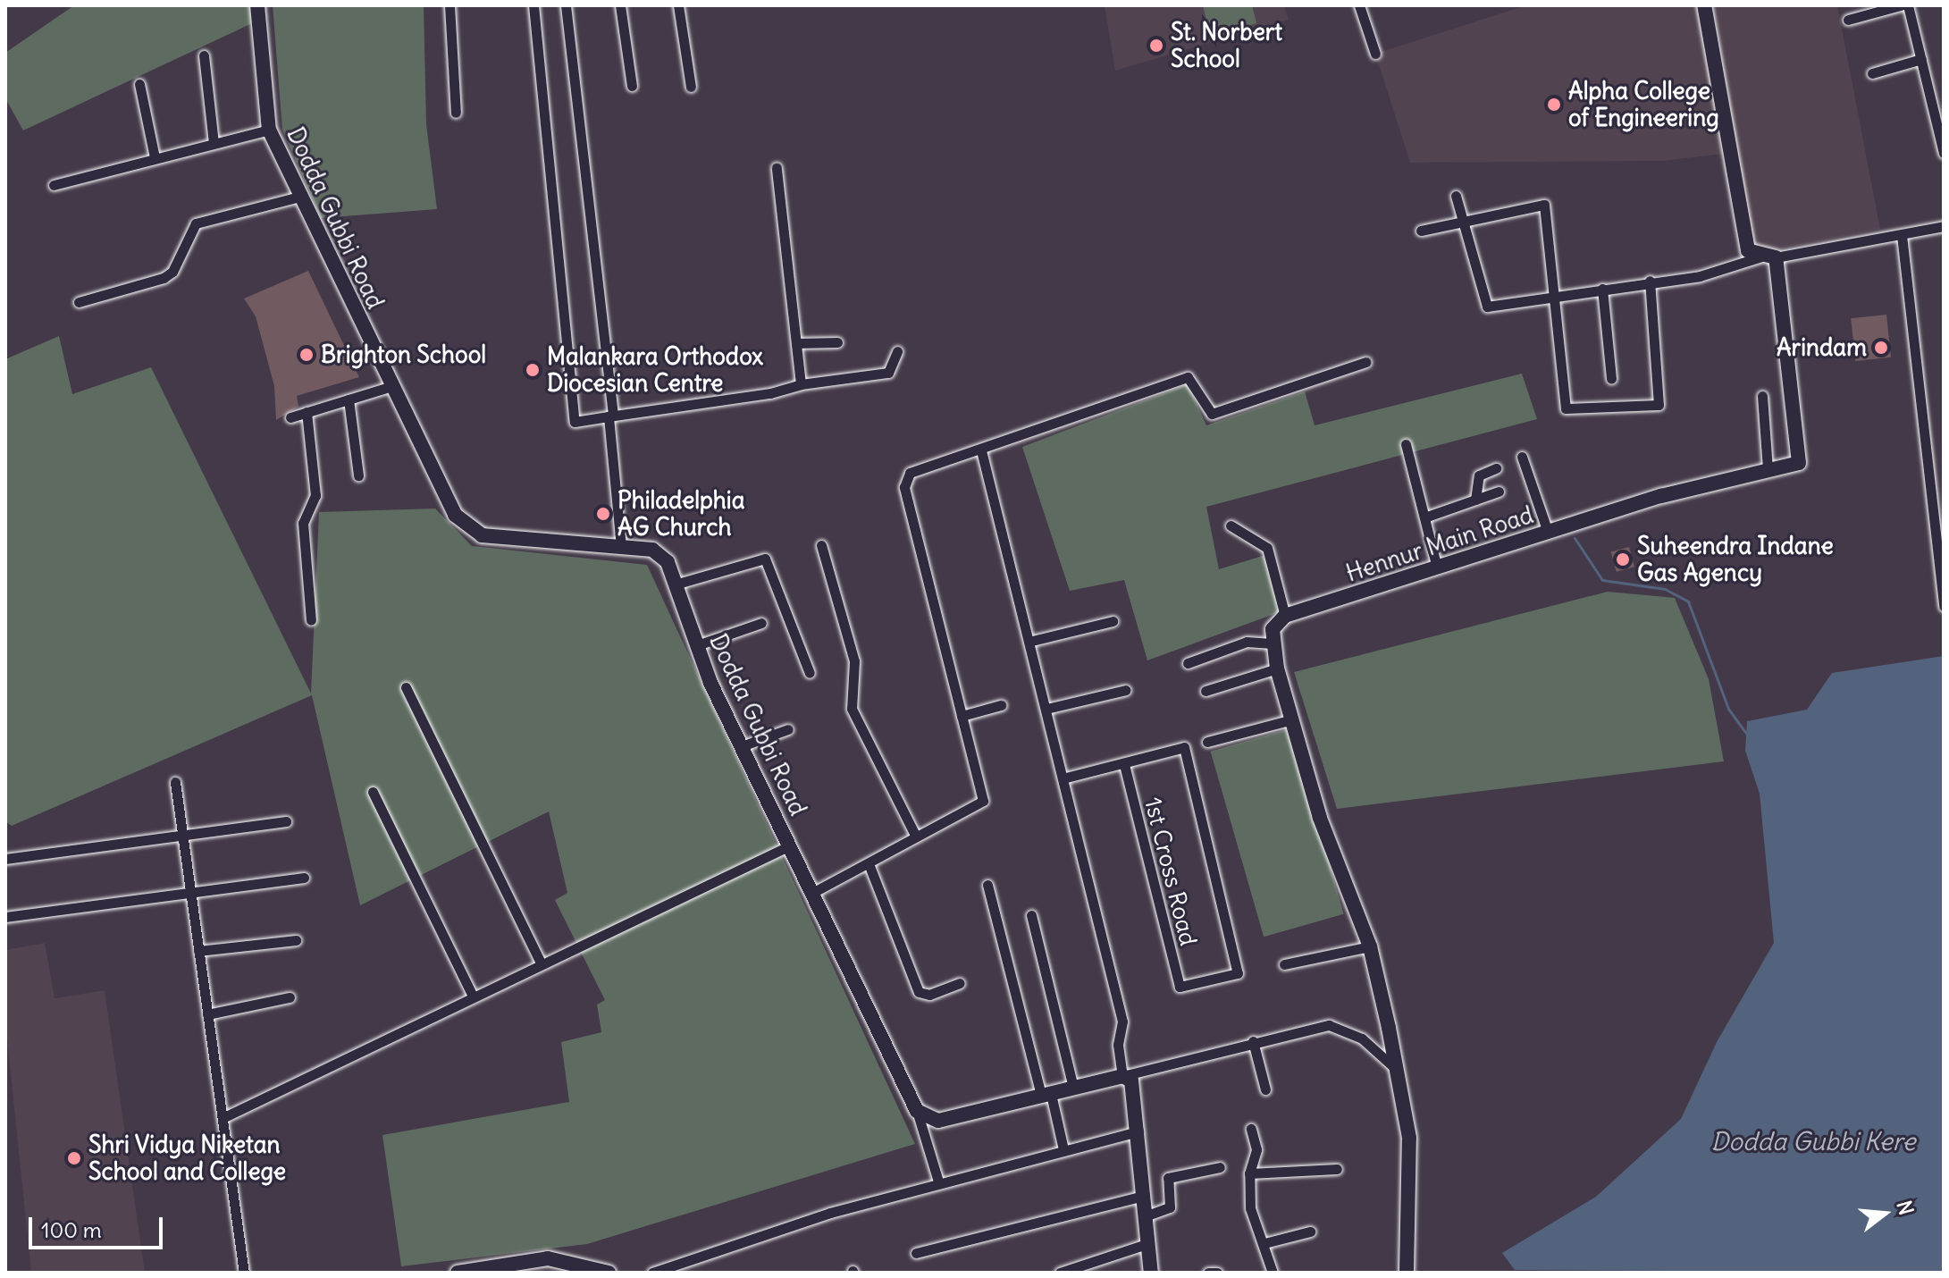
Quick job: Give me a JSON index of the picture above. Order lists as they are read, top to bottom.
{
  "streets": {
    "main road": ["Dodda Gubbi Road", "Hennur Main Road"],
    "street": ["1st Cross Road"]
  },
  "water": ["Dodda Gubbi Kere"],
  "places": [
    "St. Norbert School",
    "Alpha College of Engineering",
    "Arindam",
    "Brighton School",
    "Malankara Orthodox Diocesian Centre",
    "Philadelphia AG Church",
    "Suheendra Indane Gas Agency",
    "Shri Vidya Niketan School and College"
  ],
  "scale_bar": "100 m",
  "north": "right"
}
